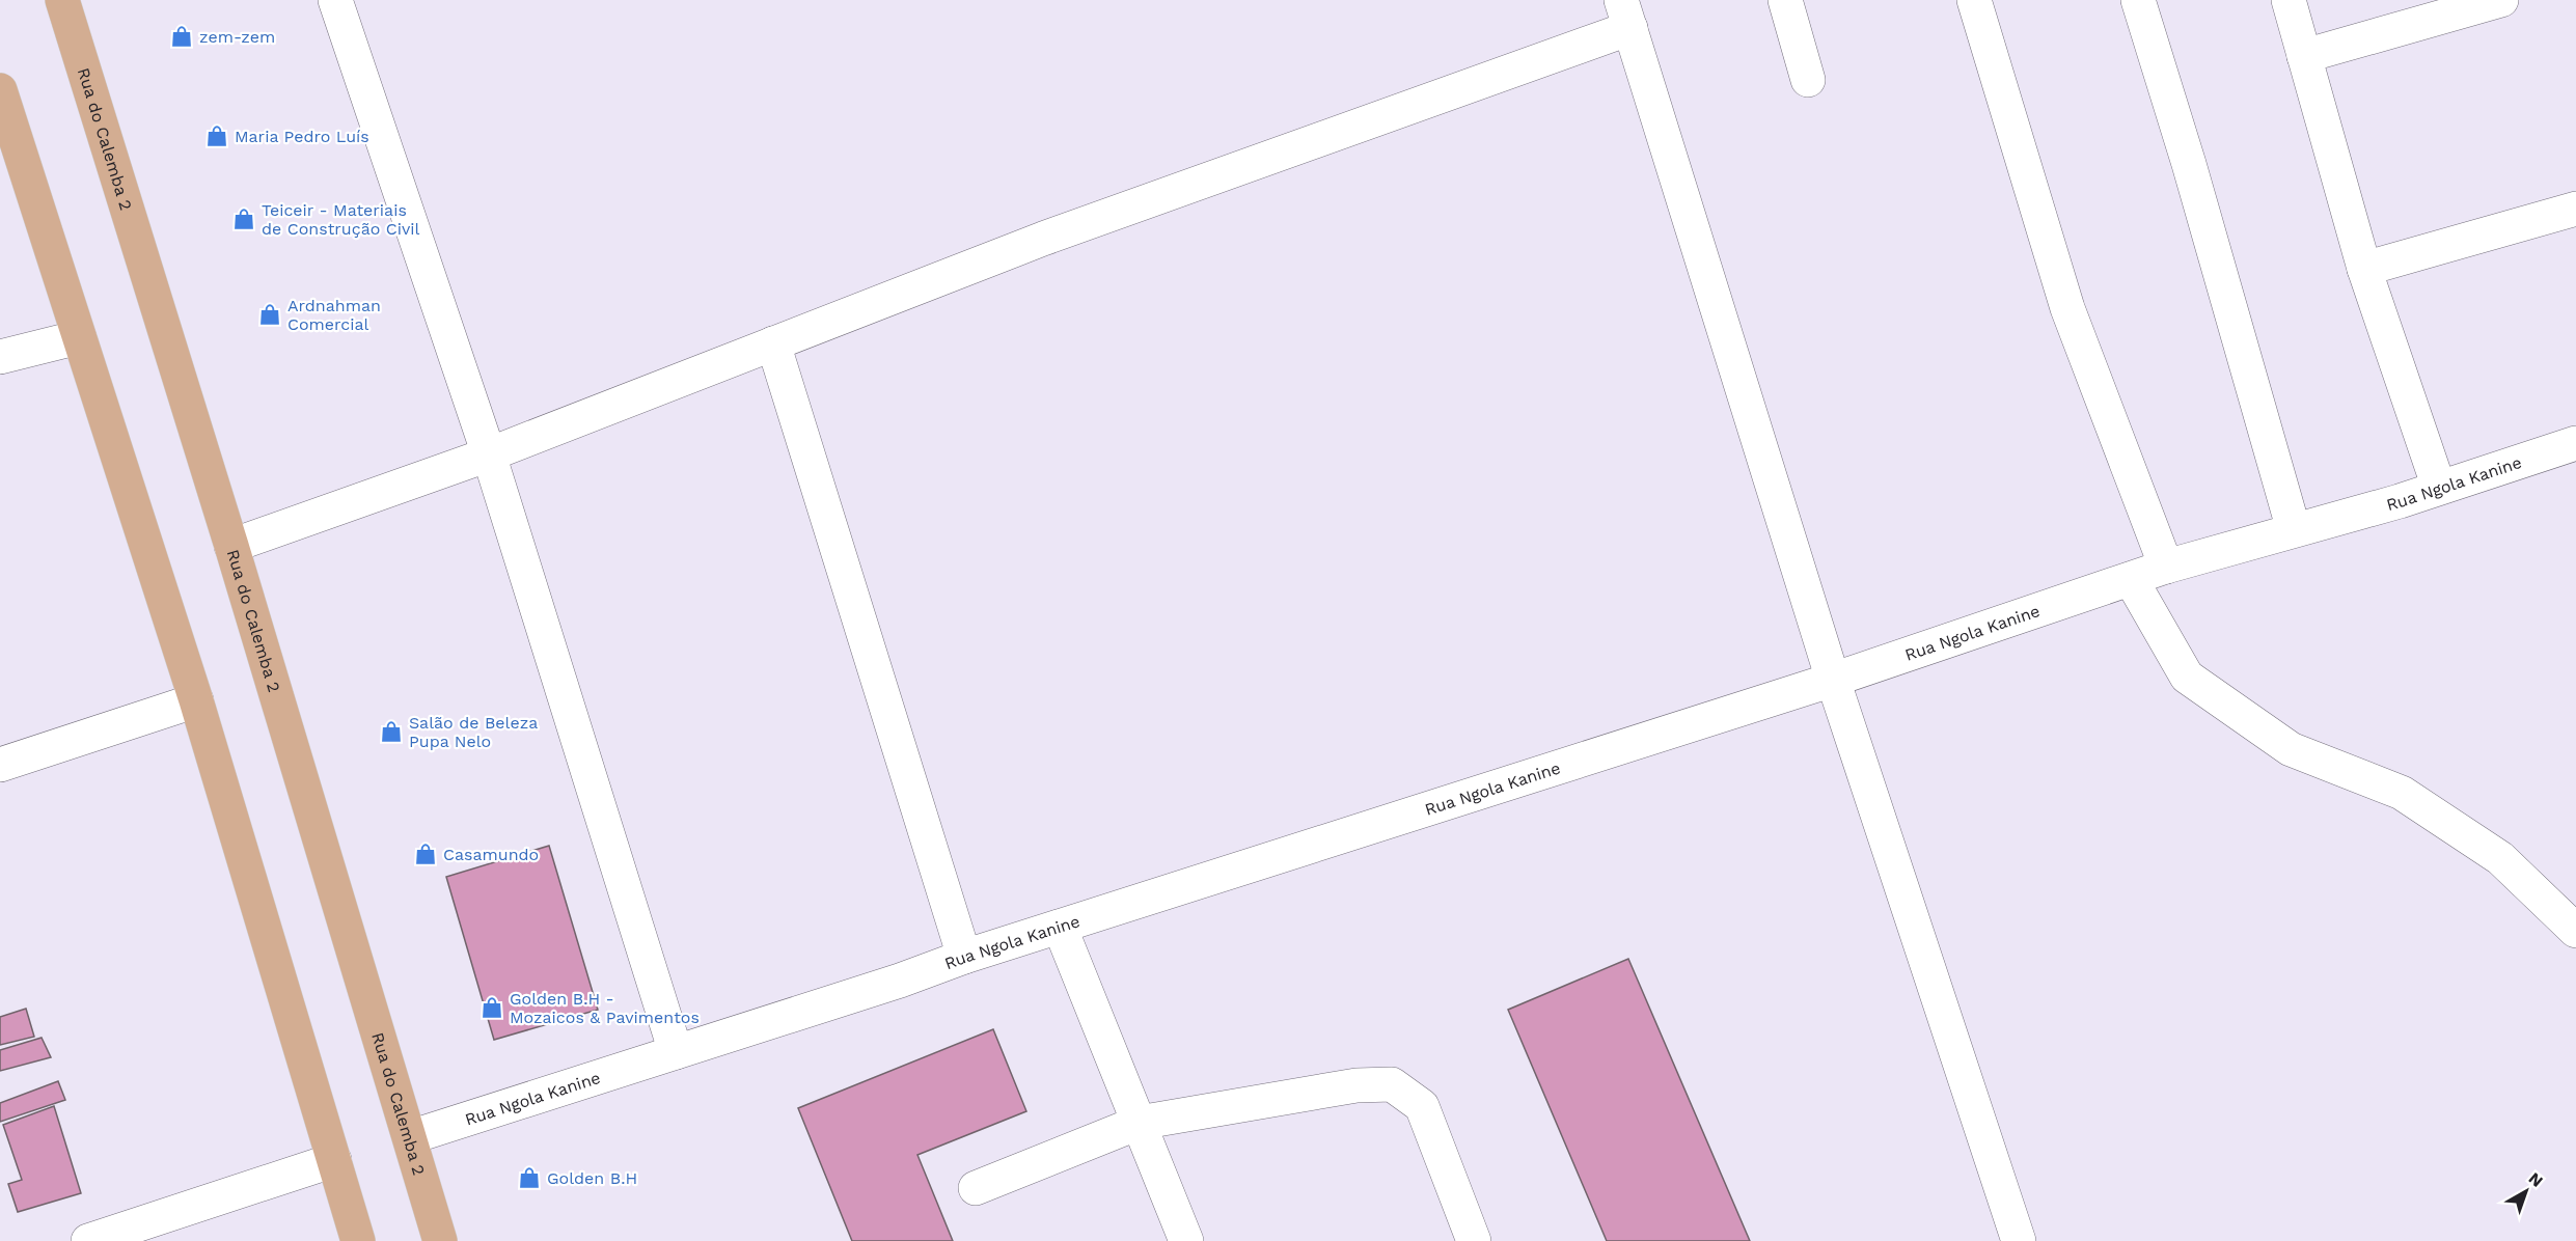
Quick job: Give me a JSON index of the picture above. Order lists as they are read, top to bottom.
{
  "streets": {
    "main road": ["Rua do Calemba 2"],
    "street": ["Rua Ngola Kanine"]
  },
  "crossings": [
    ["Rua do Calemba 2", "Rua Ngola Kanine"]
  ],
  "places": {
    "shop": [
      "zem-zem",
      "Maria Pedro Luís",
      "Teiceir - Materiais de Construção Civil",
      "Ardnahman Comercial",
      "Salão de Beleza Pupa Nelo",
      "Casamundo",
      "Golden B.H - Mozaicos & Pavimentos",
      "Golden B.H"
    ]
  },
  "north": "top right"
}
